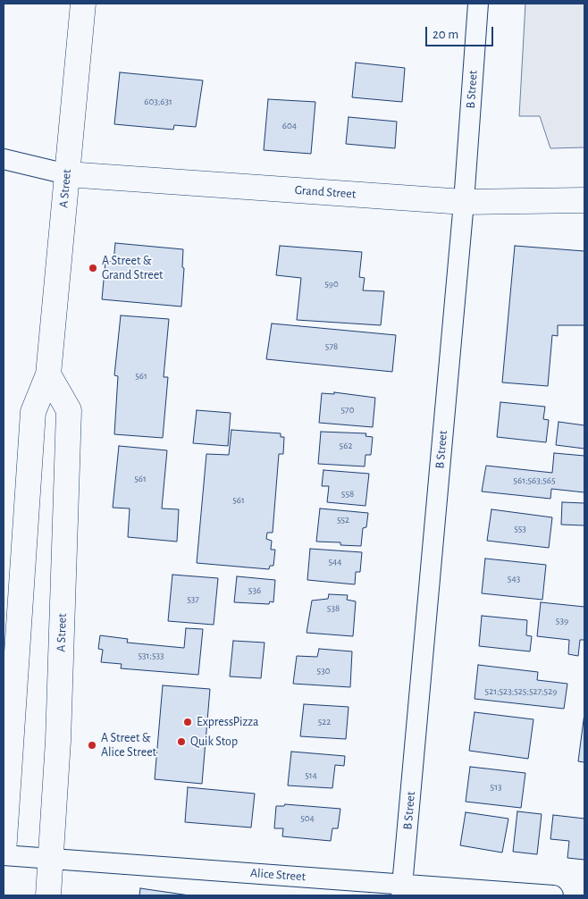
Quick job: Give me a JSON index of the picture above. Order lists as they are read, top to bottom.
{
  "streets": {
    "main road": ["A Street", "Grand Street"],
    "street": ["B Street", "Alice Street"]
  },
  "crossings": [
    ["B Street", "Grand Street"],
    ["B Street", "Alice Street"],
    ["A Street", "Grand Street"],
    ["A Street", "Alice Street"]
  ],
  "places": [
    "A Street & Grand Street",
    "ExpressPizza",
    "Quik Stop",
    "A Street & Alice Street"
  ],
  "house_numbers": [
    "603;631",
    "604",
    "590",
    "578",
    "561",
    "570",
    "562",
    "561",
    "561;563;565",
    "558",
    "561",
    "552",
    "553",
    "544",
    "543",
    "536",
    "537",
    "538",
    "539",
    "531;533",
    "530",
    "521;523;525;527;529",
    "522",
    "514",
    "513",
    "504"
  ],
  "scale_bar": "20 m"
}
